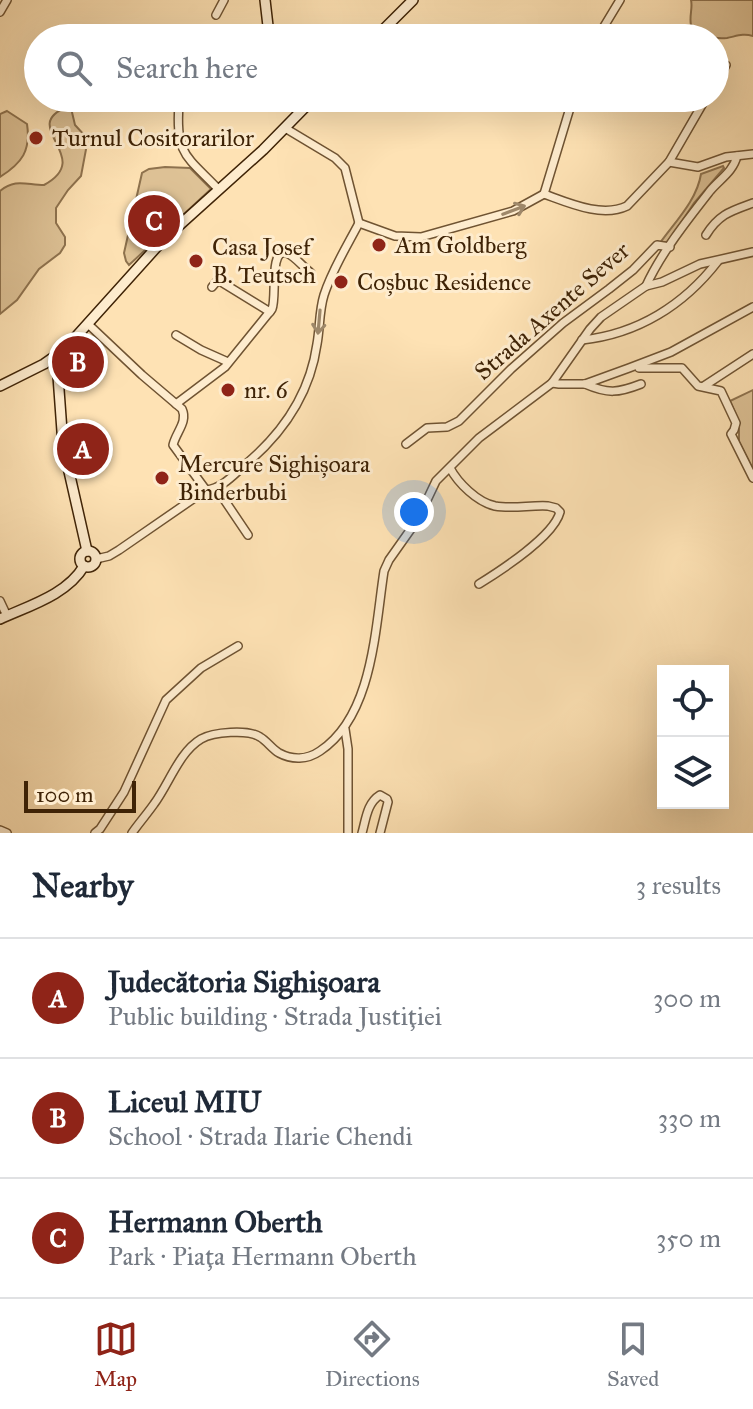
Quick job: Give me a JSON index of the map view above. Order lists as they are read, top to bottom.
{
  "streets": {
    "street": ["Strada Axente Sever"]
  },
  "places": [
    "Turnul Cositorarilor",
    "Am Goldberg",
    "Casa Josef B. Teutsch",
    "Coșbuc Residence",
    "nr. 6",
    "Mercure Sighișoara Binderbubi"
  ],
  "scale_bar": "100 m",
  "page": {
    "search": "Search here",
    "pins": ["C", "B", "A"],
    "scale": "100 m",
    "heading": ["Nearby", "3 results"],
    "list": [
      {
        "mark": "A",
        "name": "Judecătoria Sighișoara",
        "note": "Public building · Strada Justiției",
        "value": "300 m"
      },
      {
        "mark": "B",
        "name": "Liceul MIU",
        "note": "School · Strada Ilarie Chendi",
        "value": "330 m"
      },
      {
        "mark": "C",
        "name": "Hermann Oberth",
        "note": "Park · Piața Hermann Oberth",
        "value": "350 m"
      }
    ],
    "nav": ["Map", "Directions", "Saved"]
  }
}
